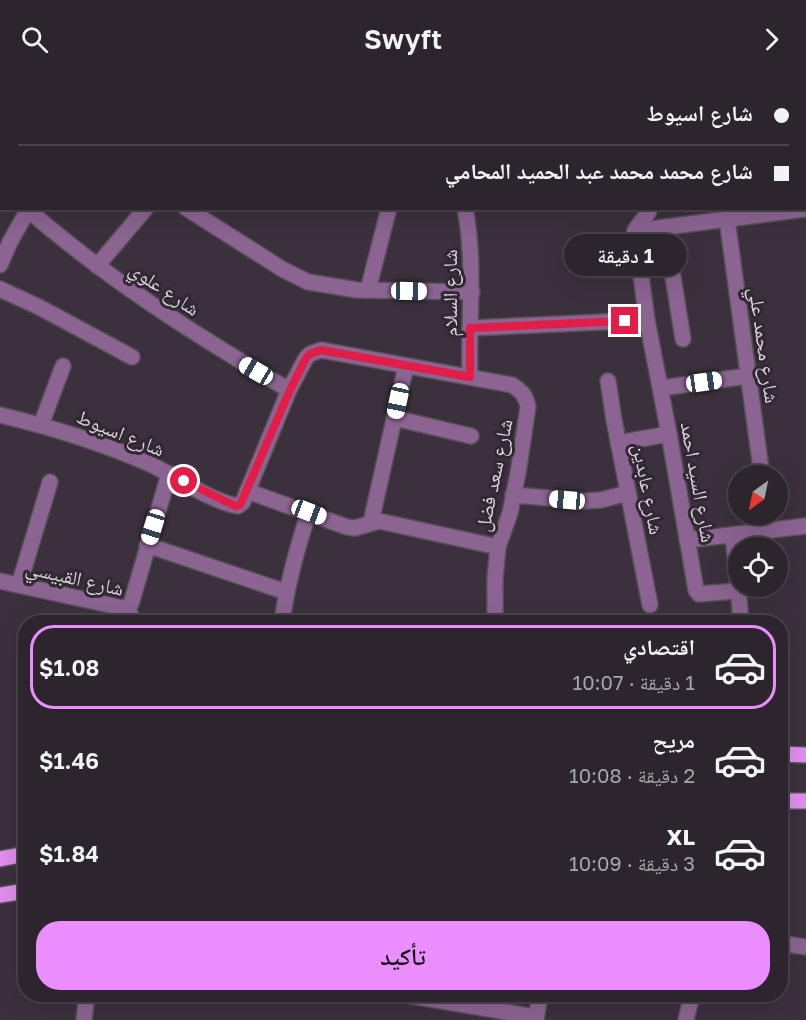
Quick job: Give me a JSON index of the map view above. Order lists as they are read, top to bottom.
{
  "streets": {
    "street": [
      "شارع علوي",
      "شارع السلام",
      "شارع محمد علي",
      "شارع اسيوط",
      "شارع سعد فضل",
      "شارع السيد احمد",
      "شارع عابدين",
      "شارع القبيسي"
    ]
  },
  "crossings": [
    ["شارع السلام", "شارع سعد فضل"]
  ],
  "north": "bottom left",
  "page": {
    "header": "Swyft",
    "banner": ["شارع اسيوط", "شارع محمد محمد عبد الحميد المحامي"],
    "bubble": "1 دقيقة",
    "list": [
      {
        "name": "اقتصادي",
        "note": "1 دقيقة · 10:07",
        "value": "$1.08"
      },
      {
        "name": "مريح",
        "note": "2 دقيقة · 10:08",
        "value": "$1.46"
      },
      {
        "name": "XL",
        "note": "3 دقيقة · 10:09",
        "value": "$1.84"
      }
    ],
    "buttons": "تأكيد"
  }
}
